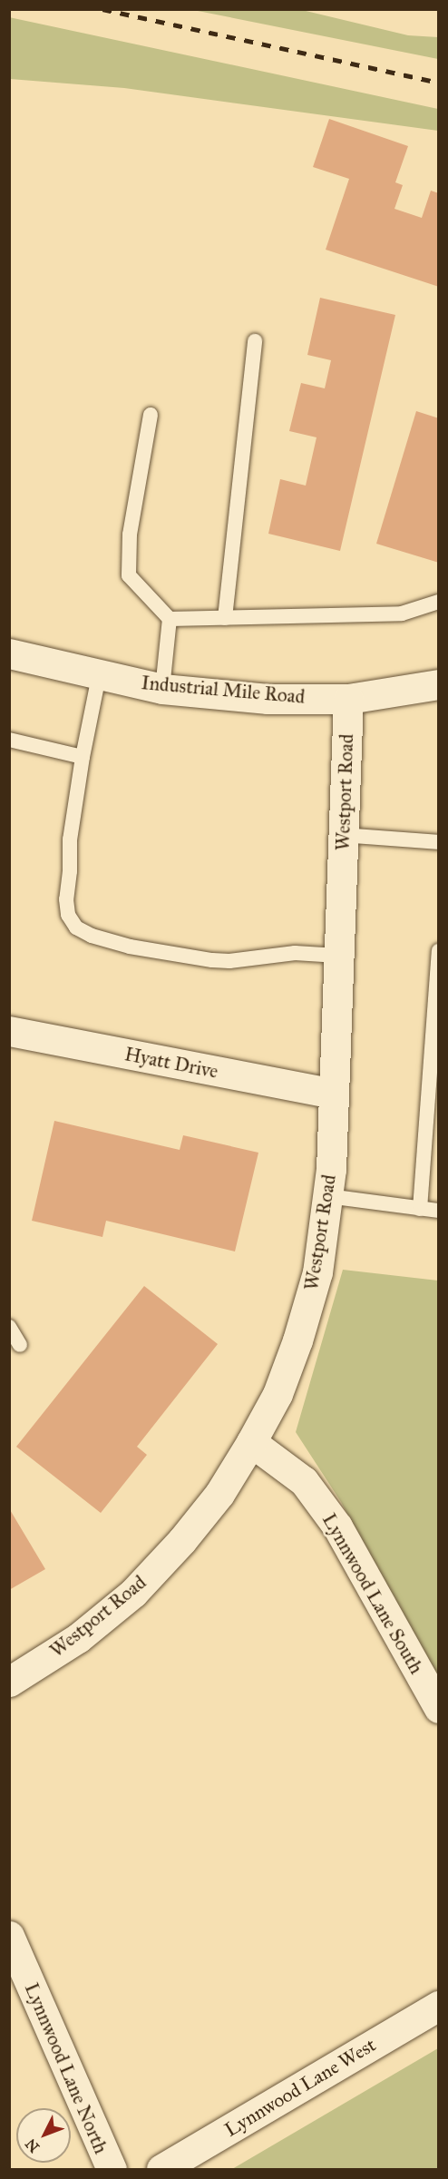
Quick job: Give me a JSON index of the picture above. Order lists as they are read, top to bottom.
{
  "streets": {
    "street": [
      "Industrial Mile Road",
      "Westport Road",
      "Hyatt Drive",
      "Lynnwood Lane South",
      "Lynnwood Lane North",
      "Lynnwood Lane West"
    ]
  },
  "crossings": [
    ["Industrial Mile Road", "Westport Road"],
    ["Westport Road", "Hyatt Drive"],
    ["Westport Road", "Lynnwood Lane South"]
  ],
  "north": "bottom left"
}
